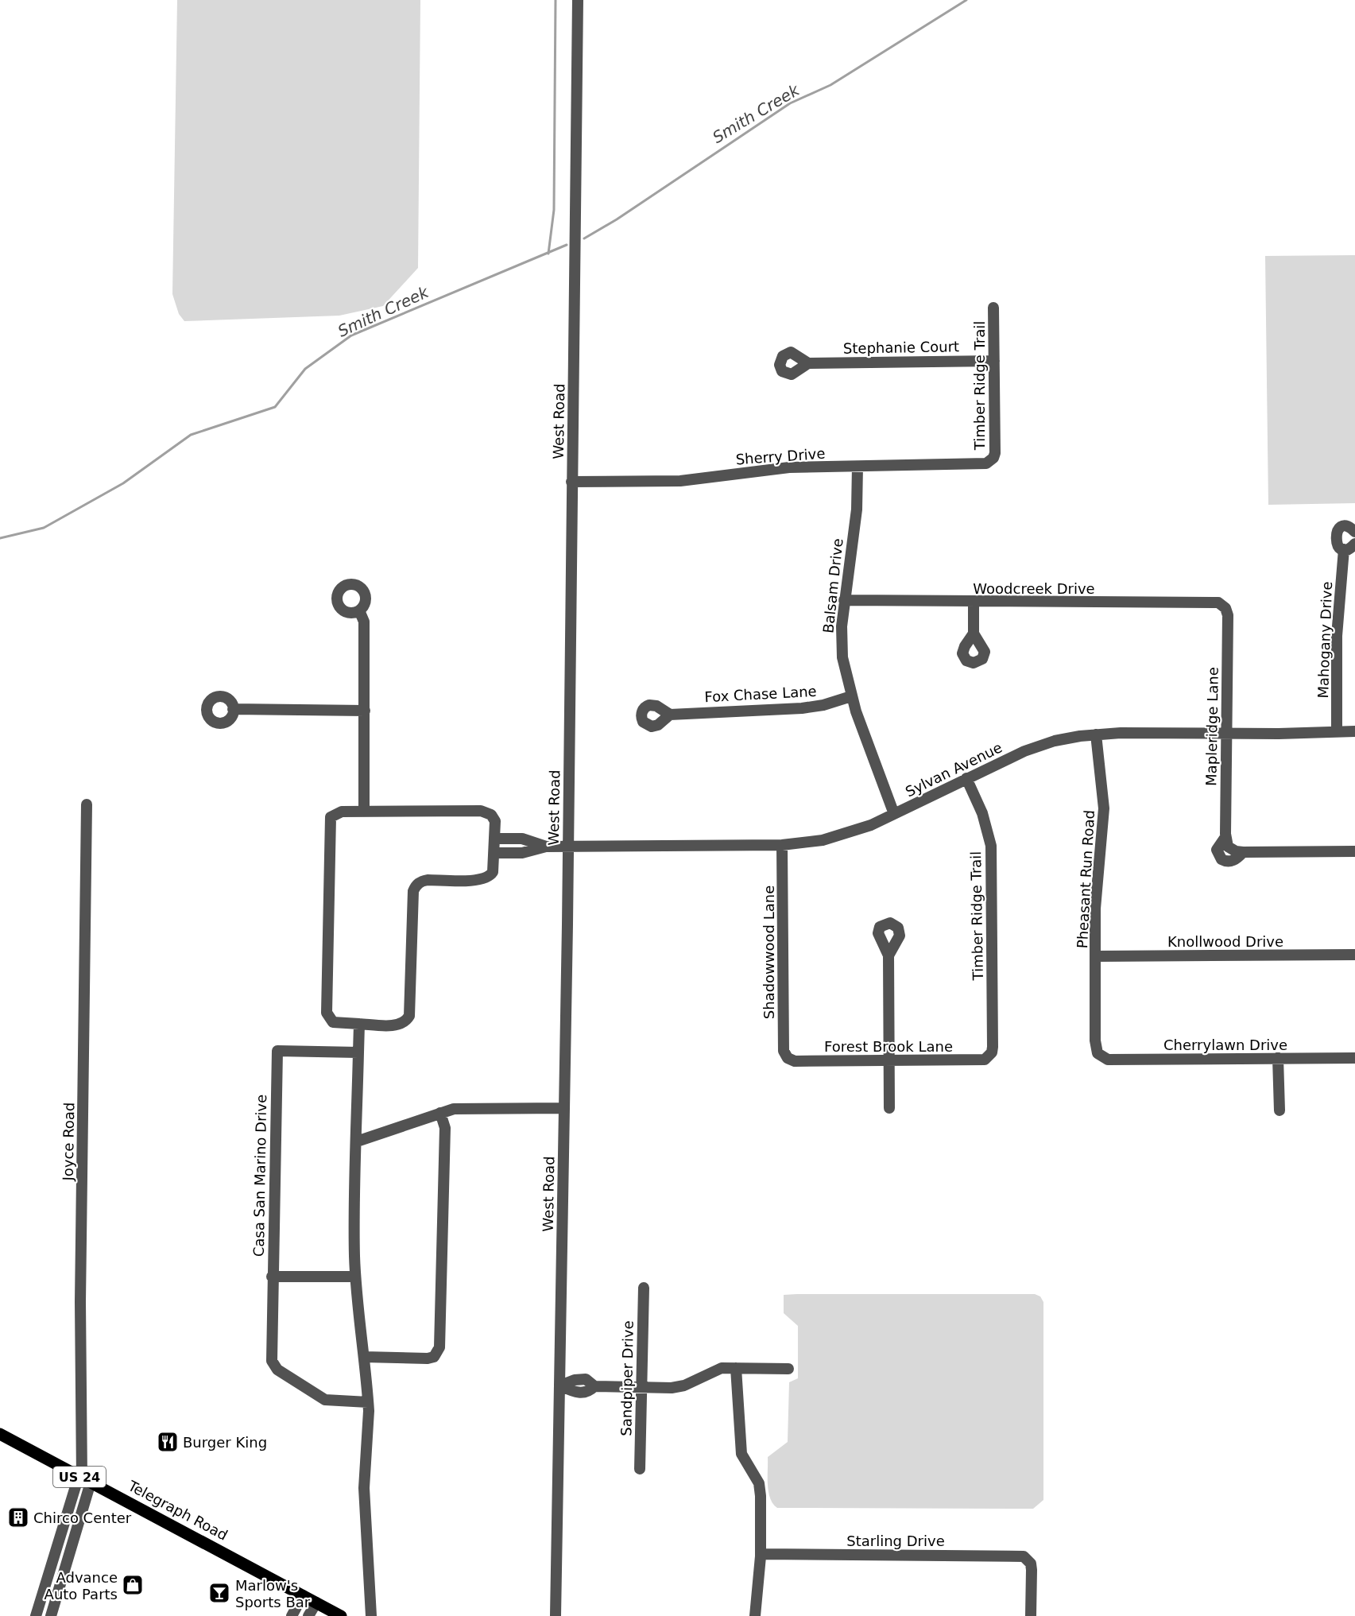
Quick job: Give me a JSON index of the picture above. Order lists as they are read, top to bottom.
{
  "streets": {
    "main road": ["US 24", "Telegraph Road"],
    "street": [
      "Stephanie Court",
      "Timber Ridge Trail",
      "West Road",
      "Sherry Drive",
      "Balsam Drive",
      "Woodcreek Drive",
      "Mahogany Drive",
      "Fox Chase Lane",
      "Mapleridge Lane",
      "Sylvan Avenue",
      "Pheasant Run Road",
      "Knollwood Drive",
      "Shadowwood Lane",
      "Cherrylawn Drive",
      "Forest Brook Lane",
      "Joyce Road",
      "Casa San Marino Drive",
      "Sandpiper Drive",
      "Starling Drive"
    ]
  },
  "crossings": [
    ["Stephanie Court", "Timber Ridge Trail"],
    ["Timber Ridge Trail", "Sherry Drive"],
    ["Timber Ridge Trail", "Sylvan Avenue"],
    ["Timber Ridge Trail", "Forest Brook Lane"],
    ["West Road", "Sherry Drive"],
    ["West Road", "Sylvan Avenue"],
    ["Sherry Drive", "Balsam Drive"],
    ["Balsam Drive", "Woodcreek Drive"],
    ["Balsam Drive", "Fox Chase Lane"],
    ["Balsam Drive", "Sylvan Avenue"],
    ["Woodcreek Drive", "Mapleridge Lane"],
    ["Mahogany Drive", "Sylvan Avenue"],
    ["Mapleridge Lane", "Sylvan Avenue"],
    ["Sylvan Avenue", "Pheasant Run Road"],
    ["Sylvan Avenue", "Shadowwood Lane"],
    ["Pheasant Run Road", "Knollwood Drive"],
    ["Pheasant Run Road", "Cherrylawn Drive"],
    ["Shadowwood Lane", "Forest Brook Lane"],
    ["Joyce Road", "Telegraph Road"]
  ],
  "water": ["Smith Creek"],
  "places": {
    "restaurant": ["Burger King"],
    "building": ["Chirco Center"],
    "shop": ["Advance Auto Parts"],
    "bar": ["Marlow's Sports Bar"]
  }
}
